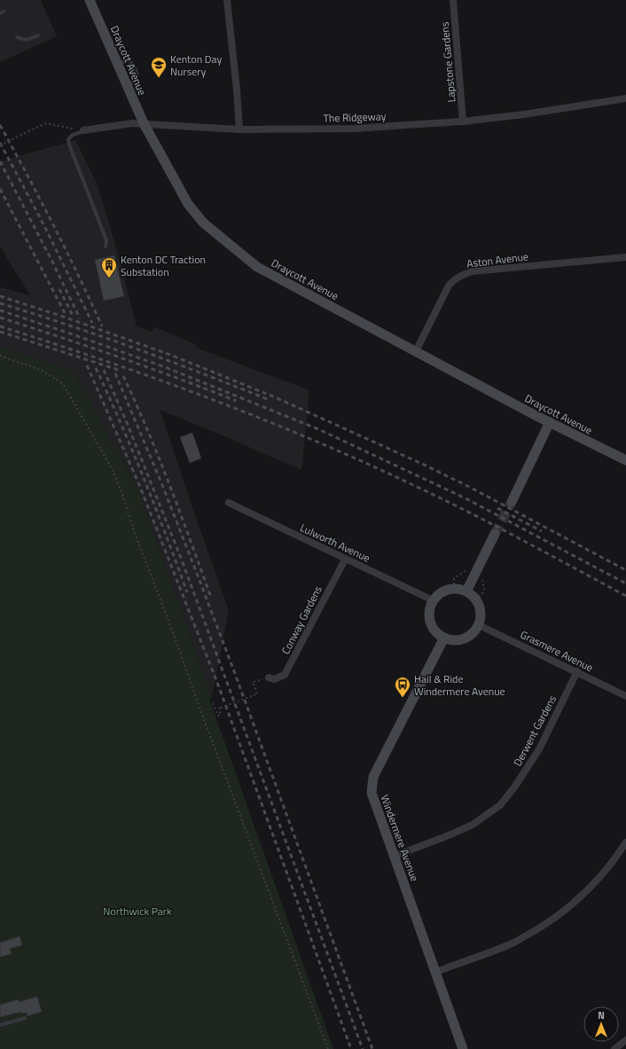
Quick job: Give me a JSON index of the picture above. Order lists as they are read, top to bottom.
{
  "streets": {
    "street": [
      "Draycott Avenue",
      "Lapstone Gardens",
      "The Ridgeway",
      "Aston Avenue",
      "Lulworth Avenue",
      "Conway Gardens",
      "Grasmere Avenue",
      "Derwent Gardens",
      "Windermere Avenue"
    ]
  },
  "crossings": [
    ["Draycott Avenue", "The Ridgeway"],
    ["Draycott Avenue", "Aston Avenue"],
    ["Lapstone Gardens", "The Ridgeway"],
    ["Lulworth Avenue", "Conway Gardens"],
    ["Lulworth Avenue", "Grasmere Avenue"],
    ["Lulworth Avenue", "Windermere Avenue"],
    ["Grasmere Avenue", "Derwent Gardens"],
    ["Grasmere Avenue", "Windermere Avenue"],
    ["Derwent Gardens", "Windermere Avenue"]
  ],
  "parks": ["Northwick Park"],
  "places": {
    "school or university": ["Kenton Day Nursery"],
    "building": ["Kenton DC Traction Substation"],
    "bus stop": ["Hail & Ride Windermere Avenue"]
  },
  "north": "top"
}
